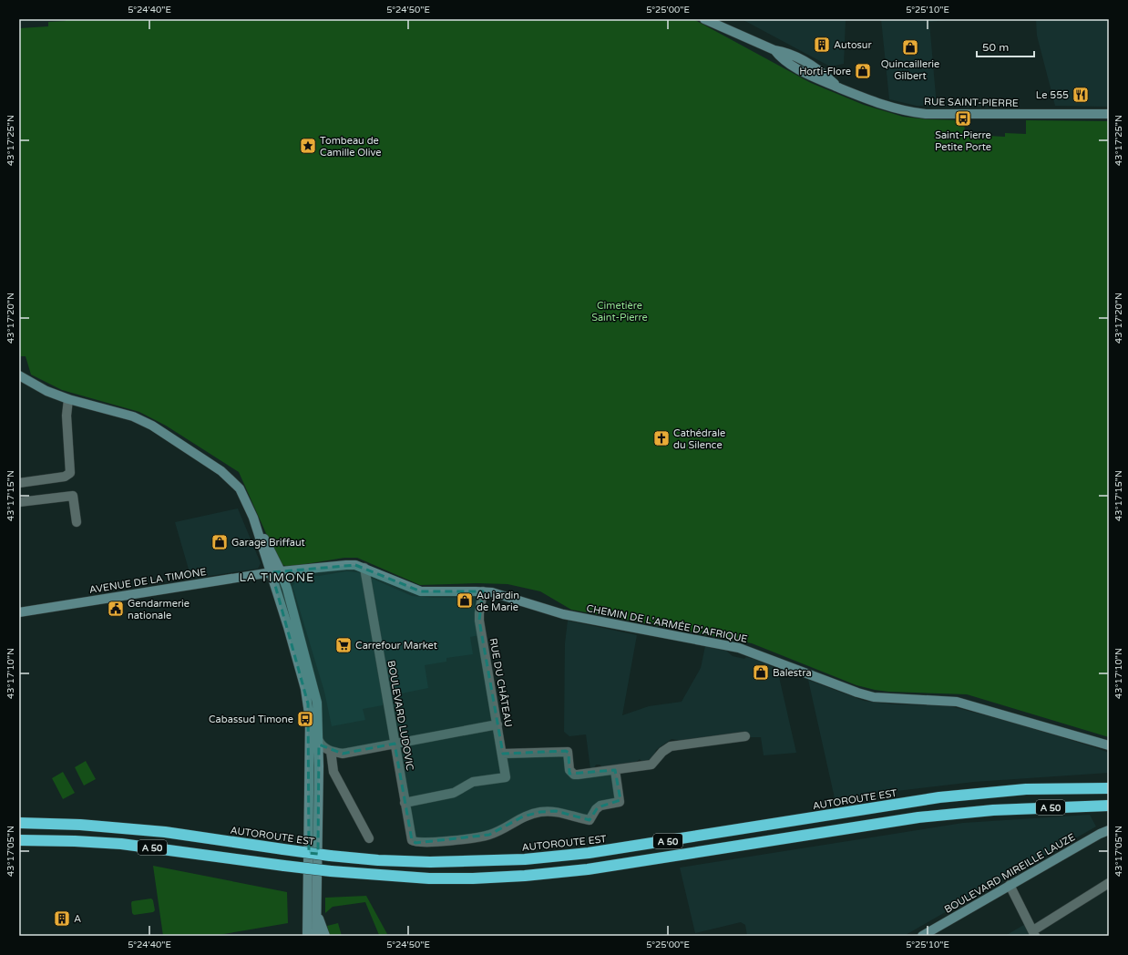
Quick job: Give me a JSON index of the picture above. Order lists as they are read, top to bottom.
{
  "streets": {
    "highway": ["AUTOROUTE EST", "A 50"],
    "street": [
      "RUE SAINT-PIERRE",
      "AVENUE DE LA TIMONE",
      "CHEMIN DE L'ARMÉE D'AFRIQUE",
      "RUE DU CHÂTEAU",
      "BOULEVARD LUDOVIC",
      "BOULEVARD MIREILLE LAUZE"
    ]
  },
  "crossings": [
    ["AVENUE DE LA TIMONE", "CHEMIN DE L'ARMÉE D'AFRIQUE"],
    ["CHEMIN DE L'ARMÉE D'AFRIQUE", "RUE DU CHÂTEAU"],
    ["CHEMIN DE L'ARMÉE D'AFRIQUE", "BOULEVARD LUDOVIC"],
    ["RUE DU CHÂTEAU", "BOULEVARD LUDOVIC"]
  ],
  "districts": ["LA TIMONE"],
  "parks": ["Cimetière Saint-Pierre"],
  "places": {
    "building": ["Autosur", "A"],
    "shop": [
      "Quincaillerie Gilbert",
      "Horti-Flore",
      "Garage Briffaut",
      "Au jardin de Marie",
      "Balestra"
    ],
    "restaurant": ["Le 555"],
    "bus stop": ["Saint-Pierre Petite Porte", "Cabassud Timone"],
    "place": ["Tombeau de Camille Olive"],
    "church": ["Cathédrale du Silence"],
    "public building": ["Gendarmerie nationale"],
    "supermarket": ["Carrefour Market"]
  },
  "scale_bar": "50 m",
  "coordinates": [
    "5°24'40\"E",
    "5°24'50\"E",
    "5°25'00\"E",
    "5°25'10\"E",
    "43°17'25\"N",
    "43°17'20\"N",
    "43°17'15\"N",
    "43°17'10\"N",
    "43°17'05\"N"
  ]
}
